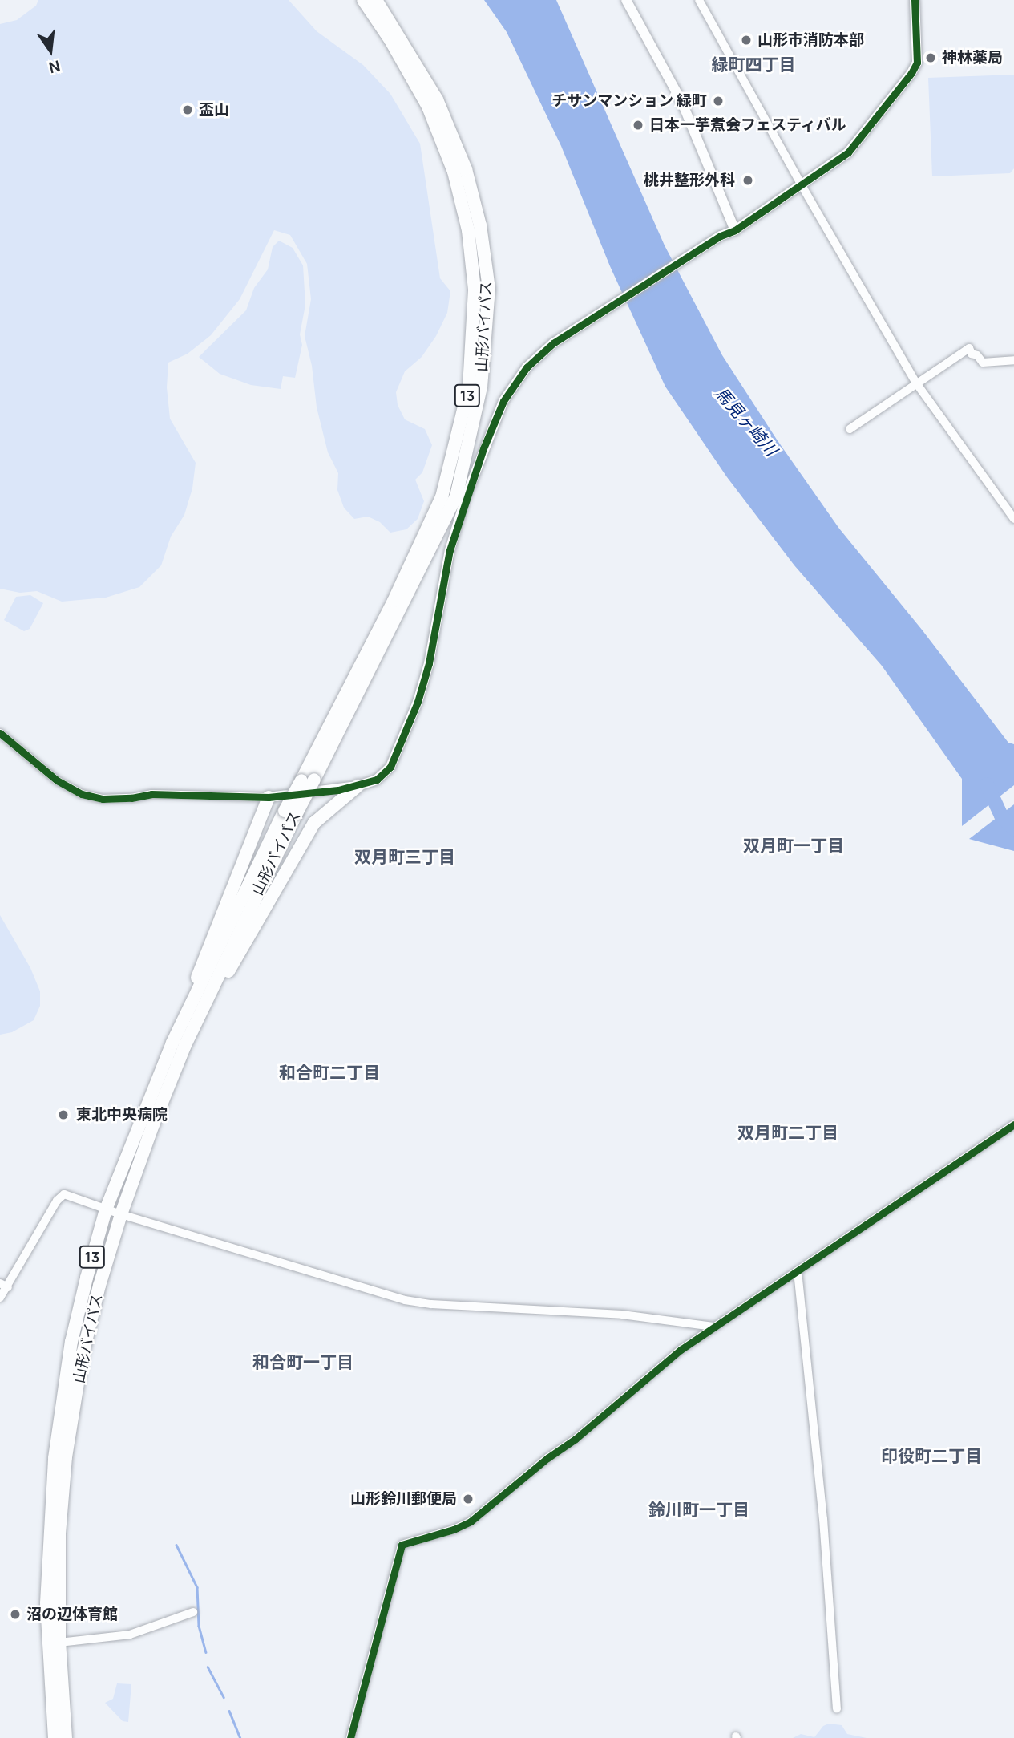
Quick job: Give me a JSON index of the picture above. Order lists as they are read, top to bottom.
{
  "streets": {
    "highway": ["山形バイパス", "13"]
  },
  "districts": [
    "緑町四丁目",
    "双月町一丁目",
    "双月町三丁目",
    "和合町二丁目",
    "双月町二丁目",
    "和合町一丁目",
    "印役町二丁目",
    "鈴川町一丁目"
  ],
  "water": ["馬見ヶ崎川"],
  "places": [
    "山形市消防本部",
    "神林薬局",
    "チサンマンション 緑町",
    "盃山",
    "日本一芋煮会フェスティバル",
    "桃井整形外科",
    "東北中央病院",
    "山形鈴川郵便局",
    "沼の辺体育館"
  ],
  "north": "bottom"
}
